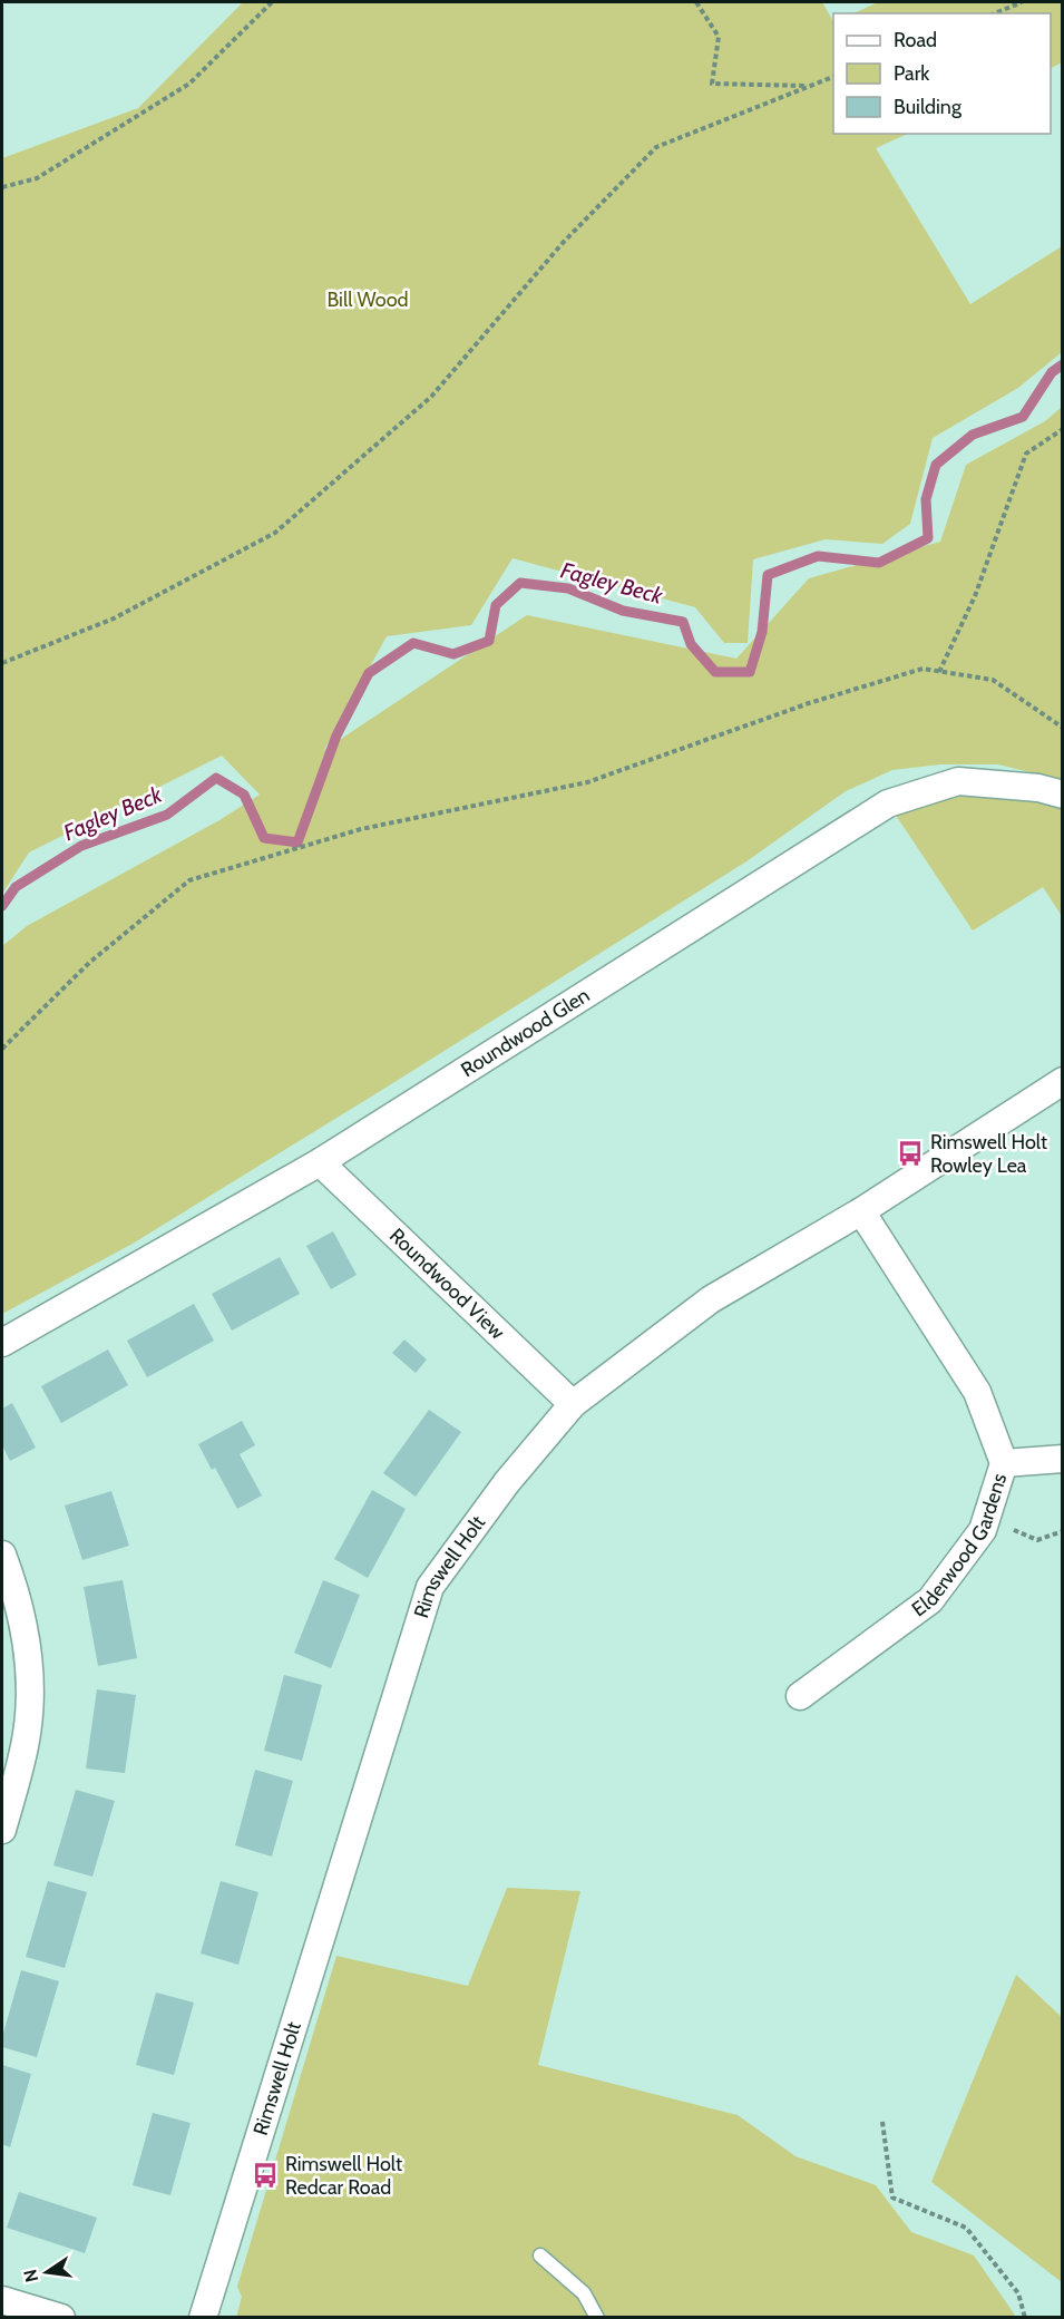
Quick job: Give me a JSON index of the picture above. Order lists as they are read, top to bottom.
{
  "streets": {
    "street": [
      "Roundwood Glen",
      "Roundwood View",
      "Elderwood Gardens",
      "Rimswell Holt"
    ]
  },
  "crossings": [
    ["Roundwood Glen", "Roundwood View"],
    ["Roundwood View", "Rimswell Holt"],
    ["Elderwood Gardens", "Rimswell Holt"]
  ],
  "water": ["Fagley Beck"],
  "parks": ["Bill Wood"],
  "places": {
    "bus stop": ["Rimswell Holt Rowley Lea", "Rimswell Holt Redcar Road"]
  },
  "legend": ["Road", "Park", "Building"],
  "north": "left"
}
